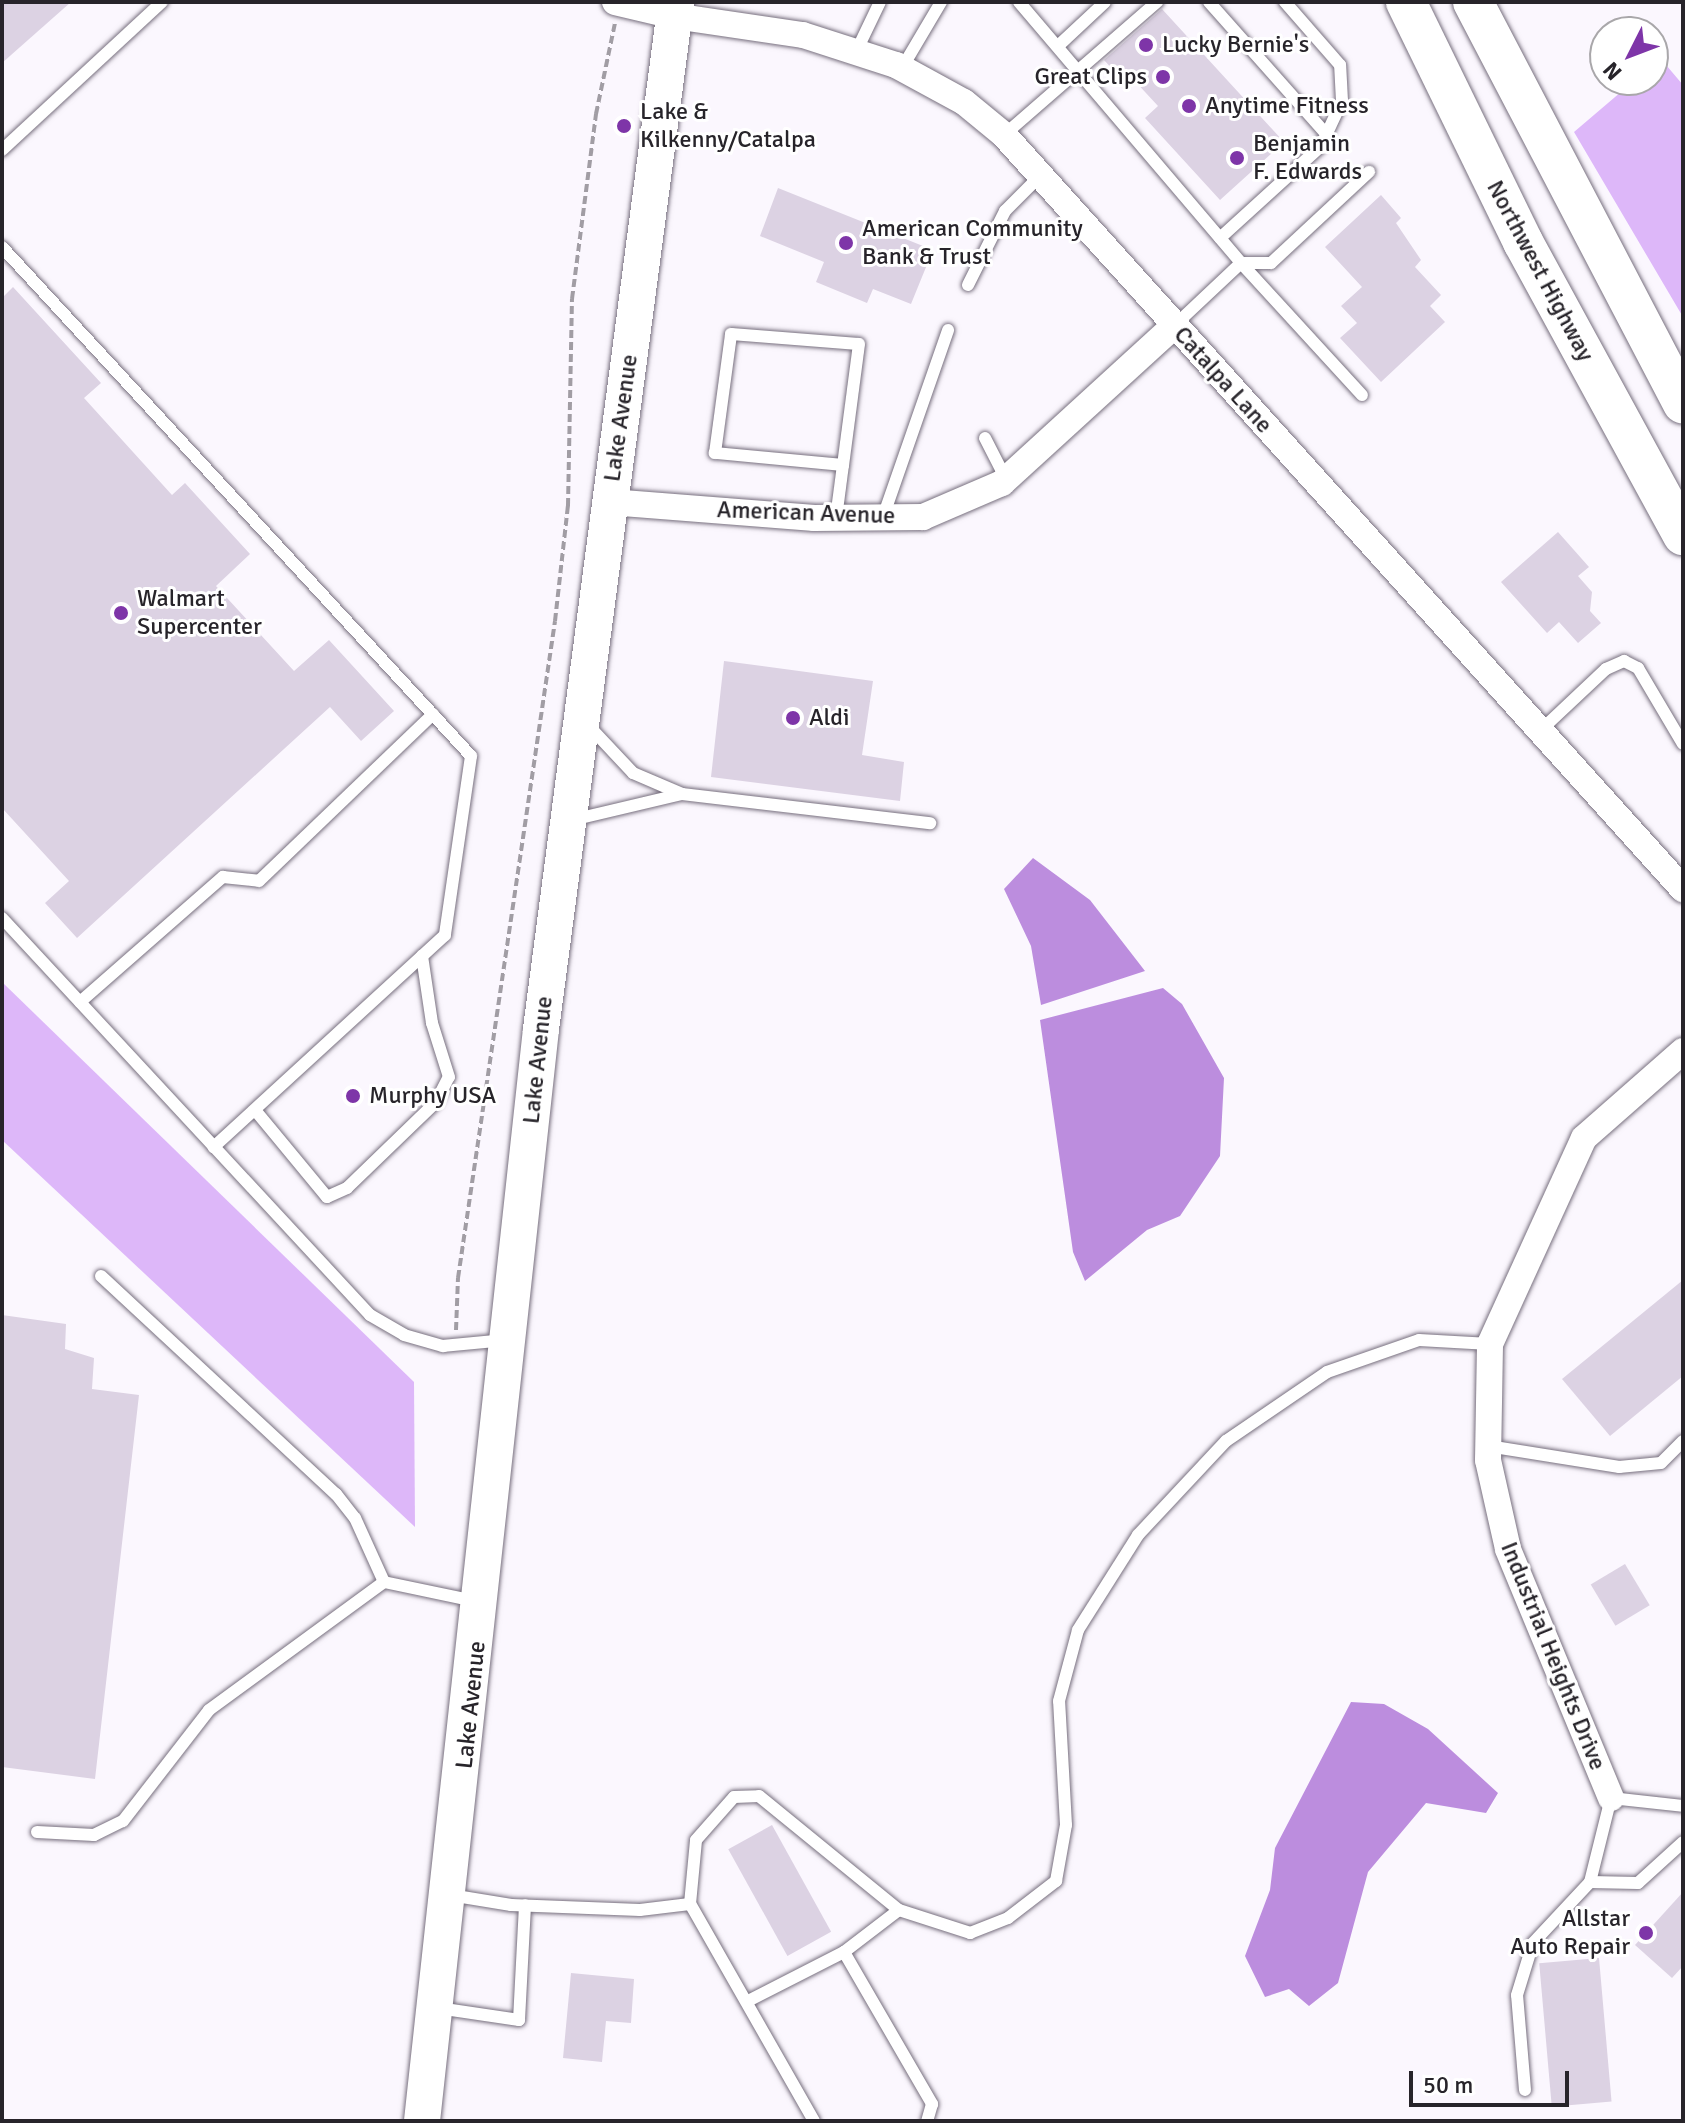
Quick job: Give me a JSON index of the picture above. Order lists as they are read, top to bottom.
{
  "streets": {
    "main road": ["Northwest Highway"],
    "street": [
      "Catalpa Lane",
      "Lake Avenue",
      "American Avenue",
      "Industrial Heights Drive"
    ]
  },
  "crossings": [
    ["Catalpa Lane", "Lake Avenue"],
    ["Catalpa Lane", "American Avenue"],
    ["Lake Avenue", "American Avenue"]
  ],
  "places": [
    "Lucky Bernie's",
    "Great Clips",
    "Anytime Fitness",
    "Lake & Kilkenny/Catalpa",
    "Benjamin F. Edwards",
    "American Community Bank & Trust",
    "Walmart Supercenter",
    "Aldi",
    "Murphy USA",
    "Allstar Auto Repair"
  ],
  "scale_bar": "50 m",
  "north": "bottom left"
}
